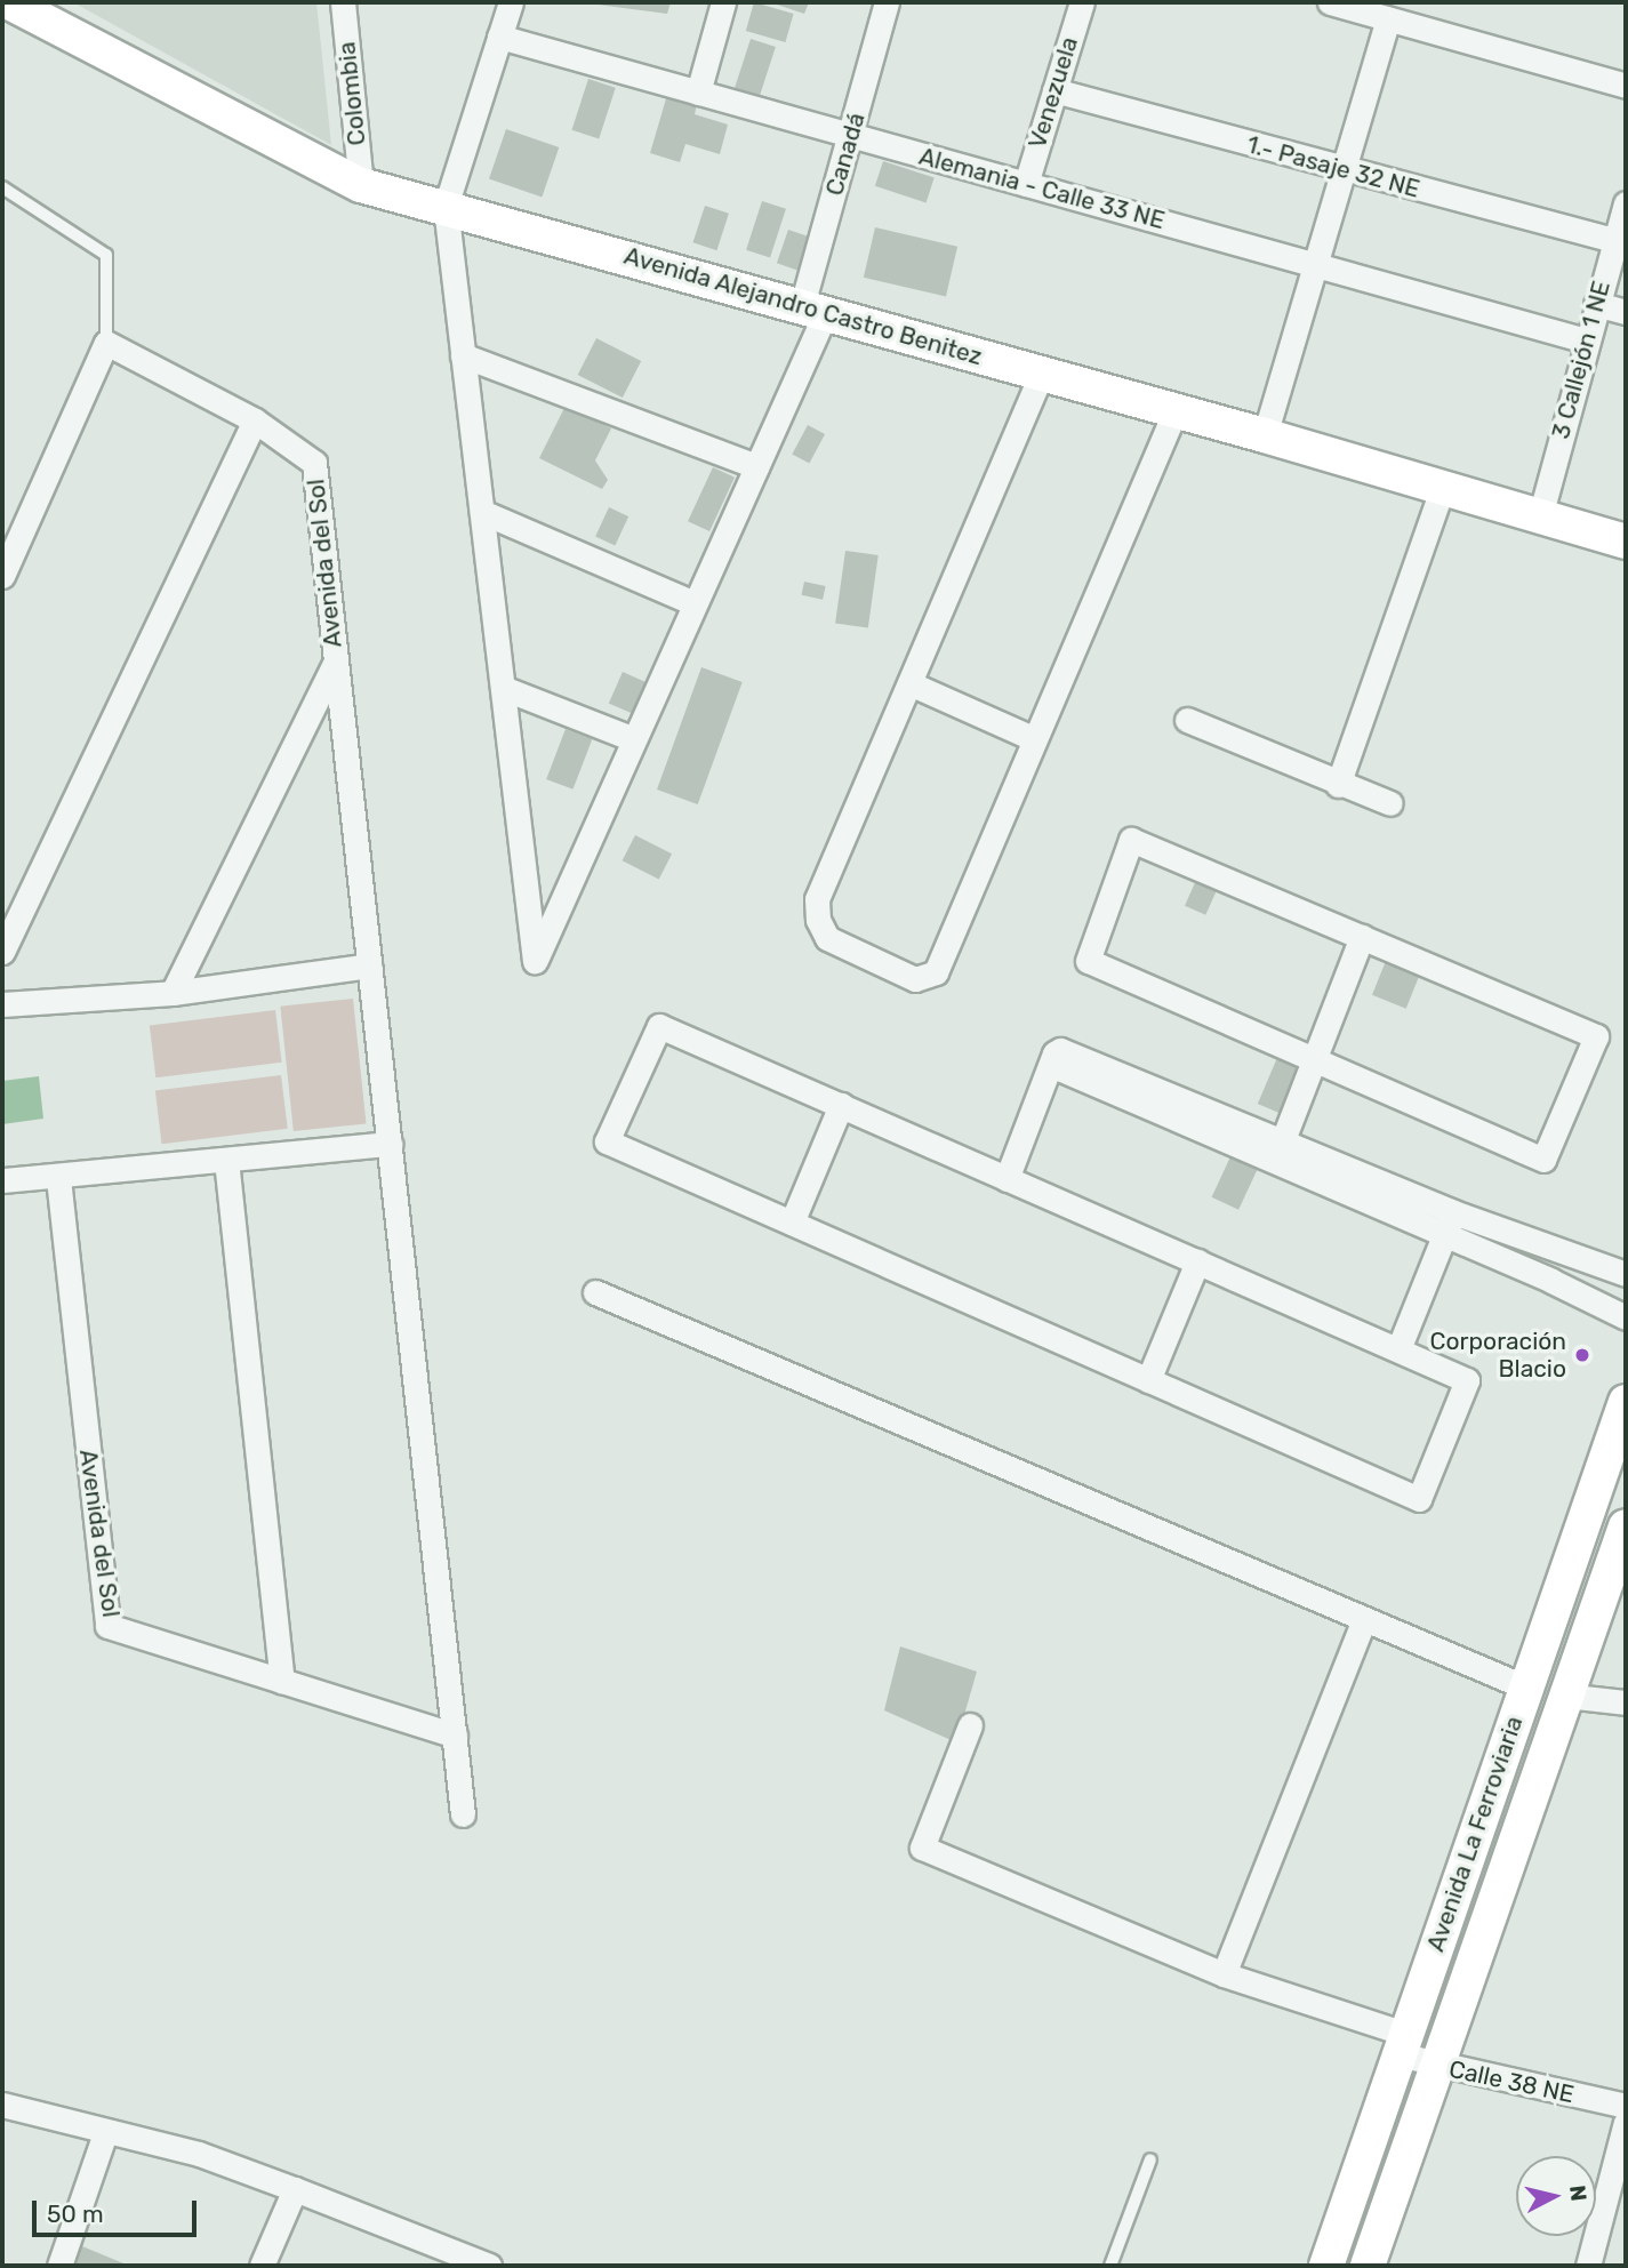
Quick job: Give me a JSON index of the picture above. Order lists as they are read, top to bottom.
{
  "streets": {
    "main road": ["Avenida Alejandro Castro Benitez", "Avenida La Ferroviaria"],
    "street": [
      "Venezuela",
      "Colombia",
      "Canadá",
      "1.- Pasaje 32 NE",
      "Alemania - Calle 33 NE",
      "3 Callejón 1 NE",
      "Avenida del Sol",
      "Calle 38 NE"
    ]
  },
  "crossings": [
    ["Venezuela", "1.- Pasaje 32 NE"],
    ["Venezuela", "Alemania - Calle 33 NE"],
    ["Colombia", "Avenida Alejandro Castro Benitez"],
    ["Canadá", "Alemania - Calle 33 NE"],
    ["Canadá", "Avenida Alejandro Castro Benitez"],
    ["1.- Pasaje 32 NE", "3 Callejón 1 NE"],
    ["Alemania - Calle 33 NE", "3 Callejón 1 NE"],
    ["Avenida Alejandro Castro Benitez", "3 Callejón 1 NE"],
    ["Avenida La Ferroviaria", "Calle 38 NE"]
  ],
  "places": ["Corporación Blacio"],
  "scale_bar": "50 m",
  "north": "right"
}
